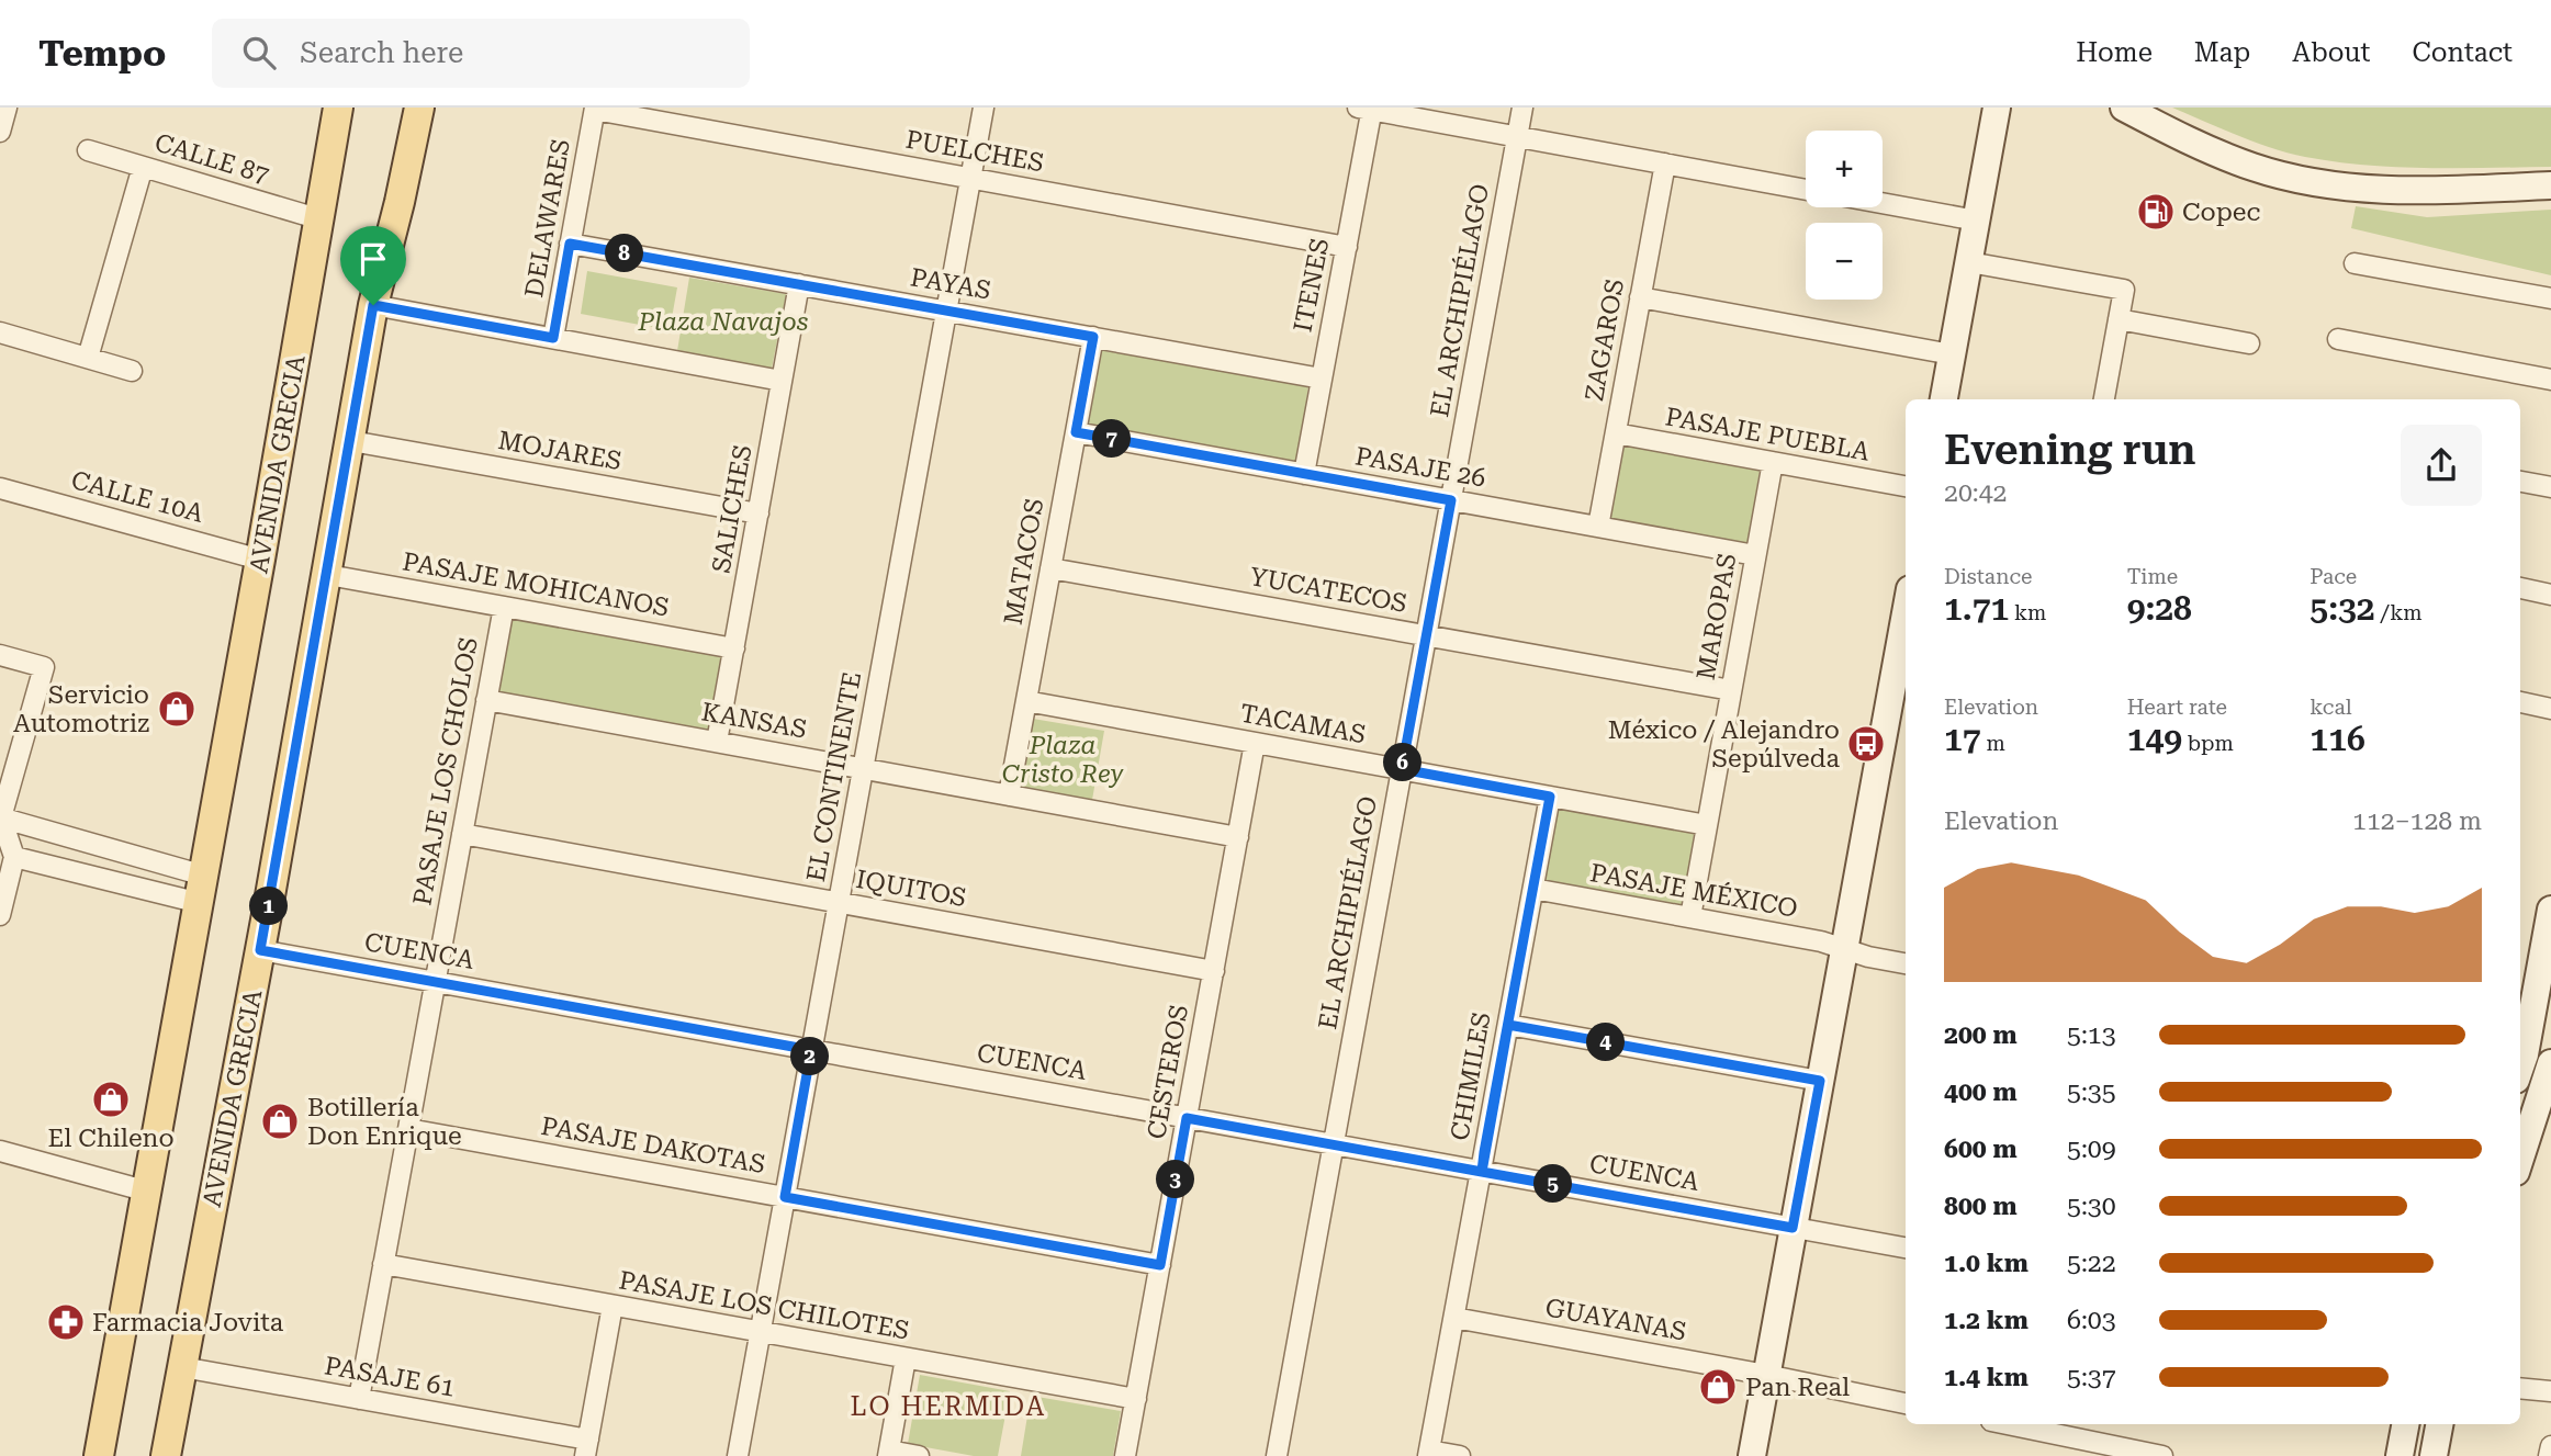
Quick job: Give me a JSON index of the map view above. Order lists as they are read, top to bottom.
{
  "streets": {
    "main road": ["AVENIDA GRECIA"],
    "street": [
      "PUELCHES",
      "CALLE 87",
      "DELAWARES",
      "PAYAS",
      "ITENES",
      "EL ARCHIPIÉLAGO",
      "ZAGAROS",
      "PASAJE PUEBLA",
      "MOJARES",
      "PASAJE 26",
      "CALLE 10A",
      "SALICHES",
      "MATACOS",
      "PASAJE MOHICANOS",
      "YUCATECOS",
      "MAROPAS",
      "KANSAS",
      "TACAMAS",
      "PASAJE LOS CHOLOS",
      "EL CONTINENTE",
      "IQUITOS",
      "PASAJE MÉXICO",
      "CUENCA",
      "CESTEROS",
      "CHIMILES",
      "PASAJE DAKOTAS",
      "PASAJE LOS CHILOTES",
      "GUAYANAS",
      "PASAJE 61"
    ]
  },
  "crossings": [
    ["PUELCHES", "DELAWARES"],
    ["PUELCHES", "ITENES"],
    ["PUELCHES", "EL CONTINENTE"],
    ["CALLE 87", "AVENIDA GRECIA"],
    ["DELAWARES", "PAYAS"],
    ["PAYAS", "ITENES"],
    ["PAYAS", "SALICHES"],
    ["PAYAS", "MATACOS"],
    ["PAYAS", "EL CONTINENTE"],
    ["ITENES", "PASAJE 26"],
    ["EL ARCHIPIÉLAGO", "PASAJE 26"],
    ["EL ARCHIPIÉLAGO", "YUCATECOS"],
    ["EL ARCHIPIÉLAGO", "TACAMAS"],
    ["EL ARCHIPIÉLAGO", "CUENCA"],
    ["ZAGAROS", "PASAJE PUEBLA"],
    ["ZAGAROS", "PASAJE 26"],
    ["PASAJE PUEBLA", "MAROPAS"],
    ["MOJARES", "AVENIDA GRECIA"],
    ["MOJARES", "SALICHES"],
    ["AVENIDA GRECIA", "CALLE 10A"],
    ["AVENIDA GRECIA", "PASAJE MOHICANOS"],
    ["AVENIDA GRECIA", "CUENCA"],
    ["AVENIDA GRECIA", "PASAJE 61"],
    ["PASAJE 26", "MATACOS"],
    ["PASAJE 26", "MAROPAS"],
    ["SALICHES", "PASAJE MOHICANOS"],
    ["SALICHES", "KANSAS"],
    ["MATACOS", "YUCATECOS"],
    ["MATACOS", "KANSAS"],
    ["MATACOS", "TACAMAS"],
    ["PASAJE MOHICANOS", "PASAJE LOS CHOLOS"],
    ["YUCATECOS", "MAROPAS"],
    ["MAROPAS", "TACAMAS"],
    ["MAROPAS", "PASAJE MÉXICO"],
    ["KANSAS", "PASAJE LOS CHOLOS"],
    ["KANSAS", "EL CONTINENTE"],
    ["KANSAS", "CESTEROS"],
    ["TACAMAS", "CESTEROS"],
    ["TACAMAS", "CHIMILES"],
    ["PASAJE LOS CHOLOS", "IQUITOS"],
    ["PASAJE LOS CHOLOS", "CUENCA"],
    ["PASAJE LOS CHOLOS", "PASAJE DAKOTAS"],
    ["PASAJE LOS CHOLOS", "PASAJE LOS CHILOTES"],
    ["PASAJE LOS CHOLOS", "PASAJE 61"],
    ["EL CONTINENTE", "IQUITOS"],
    ["EL CONTINENTE", "CUENCA"],
    ["EL CONTINENTE", "PASAJE DAKOTAS"],
    ["EL CONTINENTE", "PASAJE LOS CHILOTES"],
    ["IQUITOS", "CESTEROS"],
    ["PASAJE MÉXICO", "CHIMILES"],
    ["CUENCA", "CESTEROS"],
    ["CUENCA", "CHIMILES"],
    ["CESTEROS", "PASAJE DAKOTAS"],
    ["CESTEROS", "PASAJE LOS CHILOTES"],
    ["CHIMILES", "GUAYANAS"]
  ],
  "districts": ["LO HERMIDA"],
  "parks": ["Plaza Navajos", "Plaza Cristo Rey"],
  "places": {
    "fuel station": ["Copec"],
    "shop": [
      "Servicio Automotriz",
      "El Chileno",
      "Botillería Don Enrique",
      "Pan Real"
    ],
    "bus stop": ["México / Alejandro Sepúlveda"],
    "pharmacy": ["Farmacia Jovita"]
  },
  "page": {
    "header": "Tempo",
    "search": "Search here",
    "nav": [
      "Home",
      "Map",
      "About",
      "Contact"
    ],
    "map_buttons": ["+", "−"],
    "pins": [
      "8",
      "7",
      "6",
      "1",
      "4",
      "2",
      "3",
      "5"
    ],
    "heading": ["Evening run", "20:42"],
    "stats": [
      ["Distance", "1.71 km"],
      ["Time", "9:28"],
      ["Pace", "5:32 /km"],
      ["Elevation", "17 m"],
      ["Heart rate", "149 bpm"],
      ["kcal", "116"]
    ],
    "chart": ["Elevation", "112–128 m"],
    "list": [
      {
        "name": "200 m",
        "note": "5:13"
      },
      {
        "name": "400 m",
        "note": "5:35"
      },
      {
        "name": "600 m",
        "note": "5:09"
      },
      {
        "name": "800 m",
        "note": "5:30"
      },
      {
        "name": "1.0 km",
        "note": "5:22"
      },
      {
        "name": "1.2 km",
        "note": "6:03"
      },
      {
        "name": "1.4 km",
        "note": "5:37"
      }
    ]
  }
}
